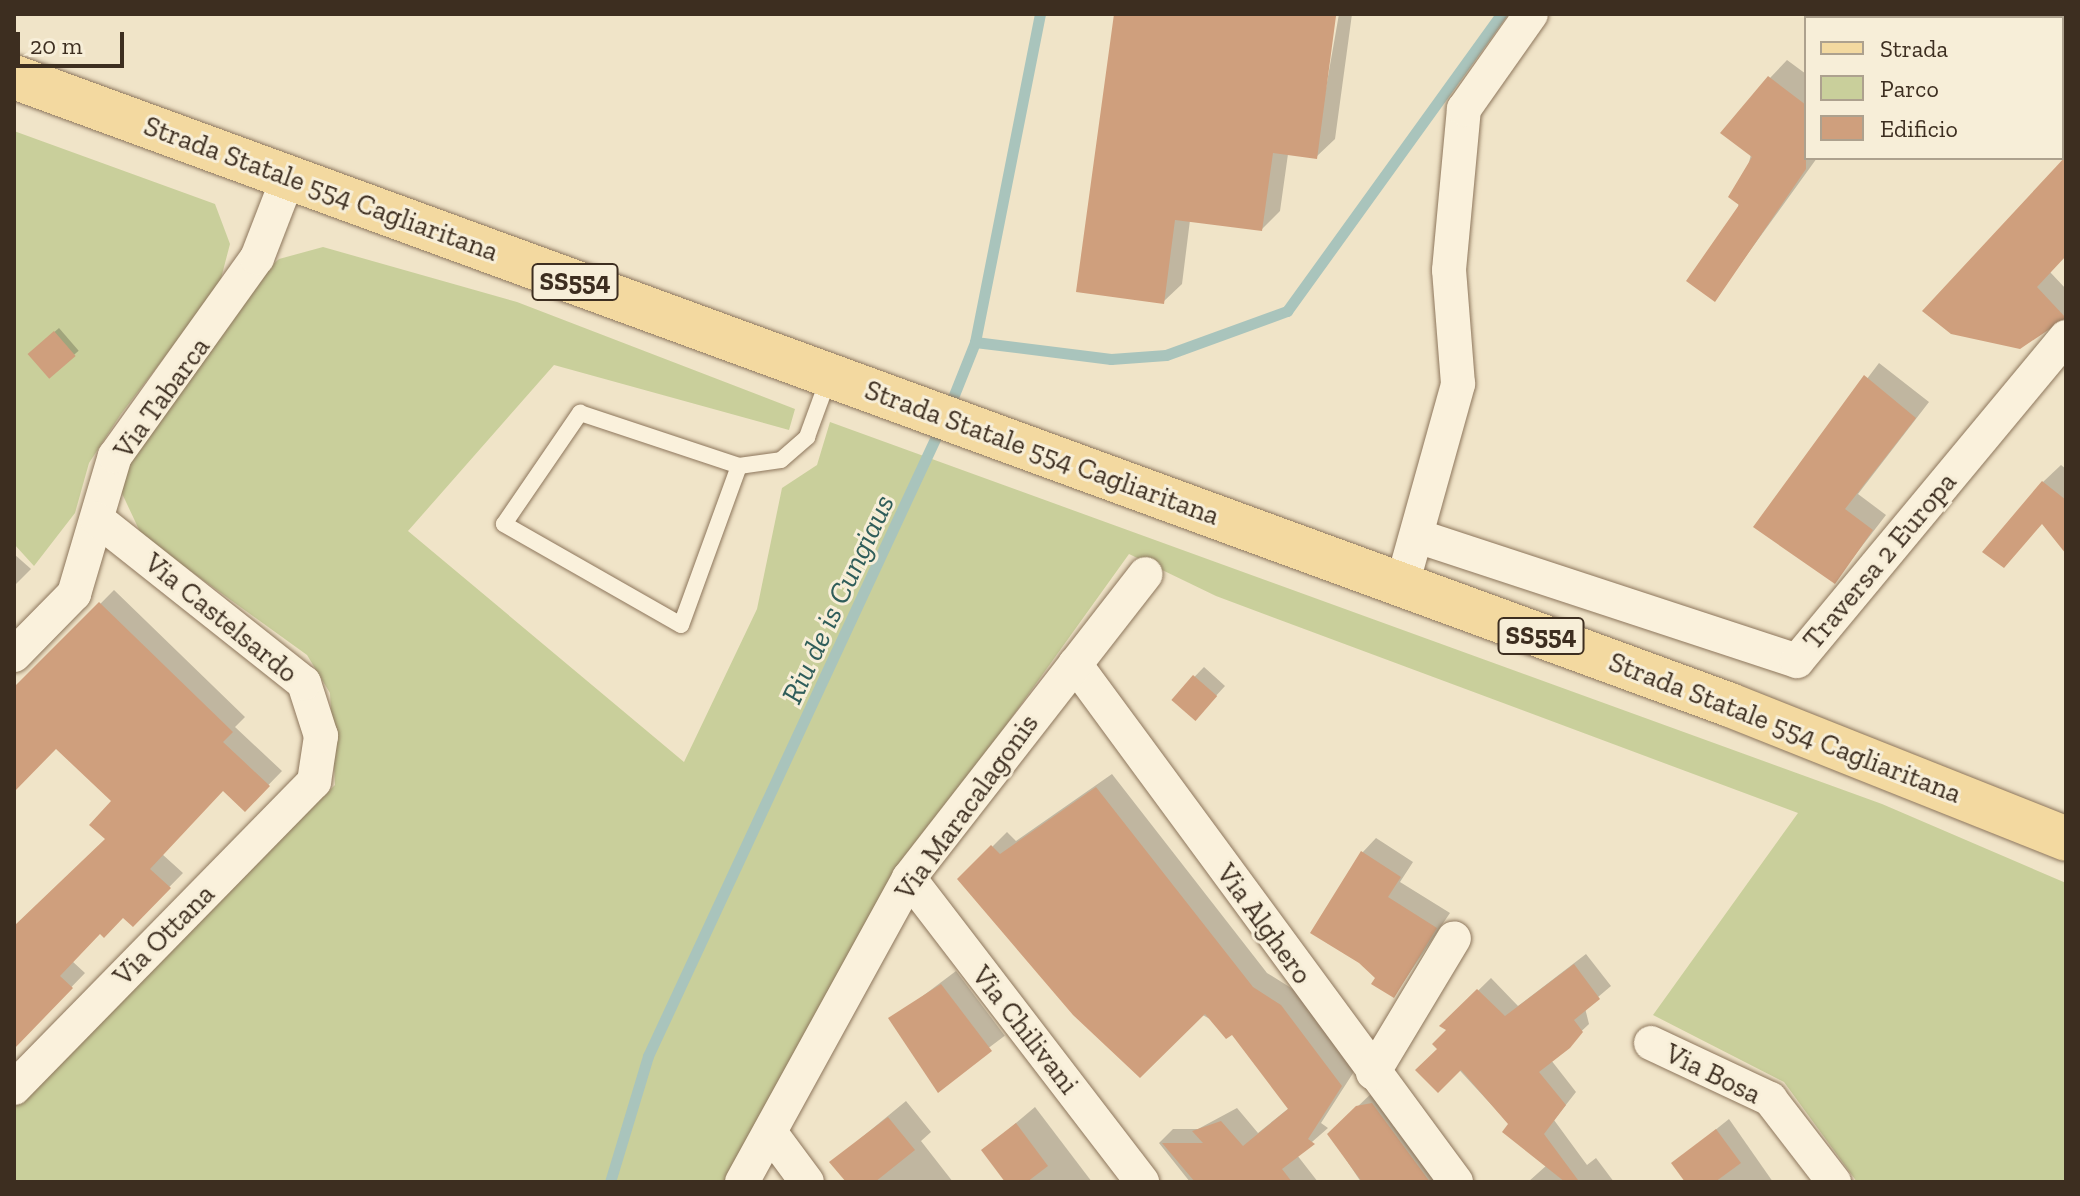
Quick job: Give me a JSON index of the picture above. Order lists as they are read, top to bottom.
{
  "streets": {
    "main road": ["Strada Statale 554 Cagliaritana", "SS554"],
    "street": [
      "Via Tabarca",
      "Traversa 2 Europa",
      "Via Castelsardo",
      "Via Maracalagonis",
      "Via Alghero",
      "Via Ottana",
      "Via Chilivani",
      "Via Bosa"
    ]
  },
  "crossings": [
    ["Strada Statale 554 Cagliaritana", "Via Tabarca"],
    ["Via Tabarca", "Via Castelsardo"],
    ["Via Castelsardo", "Via Ottana"],
    ["Via Maracalagonis", "Via Alghero"],
    ["Via Maracalagonis", "Via Chilivani"]
  ],
  "water": ["Riu de is Cungiaus"],
  "legend": ["Strada", "Parco", "Edificio"],
  "scale_bar": "20 m"
}
